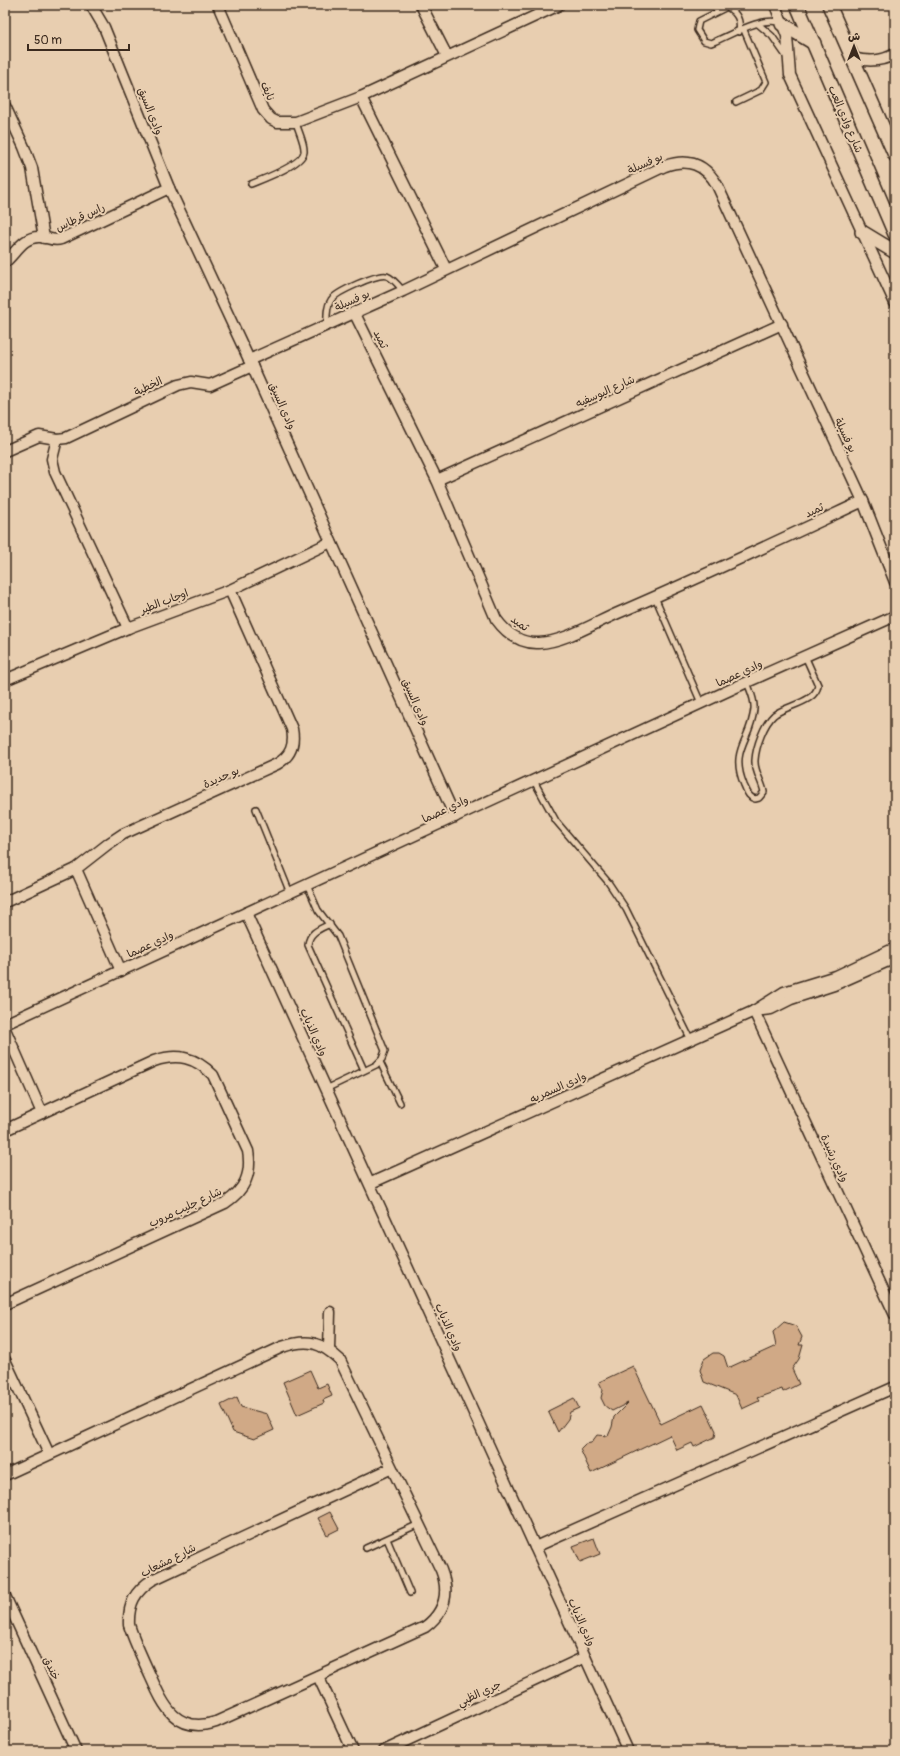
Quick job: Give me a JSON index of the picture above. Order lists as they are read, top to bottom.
{
  "streets": {
    "street": [
      "نايف",
      "وادى السيق",
      "شارع وادي العب",
      "بو فسيلة",
      "راس قرطاس",
      "ثميد",
      "الخطية",
      "شارع اليوسفيه",
      "اوجاب الطير",
      "وادي عصما",
      "بو حديدة",
      "وادي الذياب",
      "وادى السمريه",
      "وادي رشيدة",
      "شارع جليب مروب",
      "شارع مشعاب",
      "خندق",
      "جري الظبي"
    ]
  },
  "crossings": [
    ["وادى السيق", "بو فسيلة"],
    ["وادى السيق", "راس قرطاس"],
    ["وادى السيق", "الخطية"],
    ["وادى السيق", "اوجاب الطير"],
    ["وادى السيق", "وادي عصما"],
    ["بو فسيلة", "ثميد"],
    ["بو فسيلة", "الخطية"],
    ["بو فسيلة", "شارع اليوسفيه"],
    ["ثميد", "شارع اليوسفيه"],
    ["اوجاب الطير", "بو حديدة"],
    ["وادي عصما", "وادي الذياب"],
    ["وادي الذياب", "وادى السمريه"],
    ["وادي الذياب", "جري الظبي"],
    ["وادى السمريه", "وادي رشيدة"]
  ],
  "scale_bar": "50 m",
  "north": "top"
}
